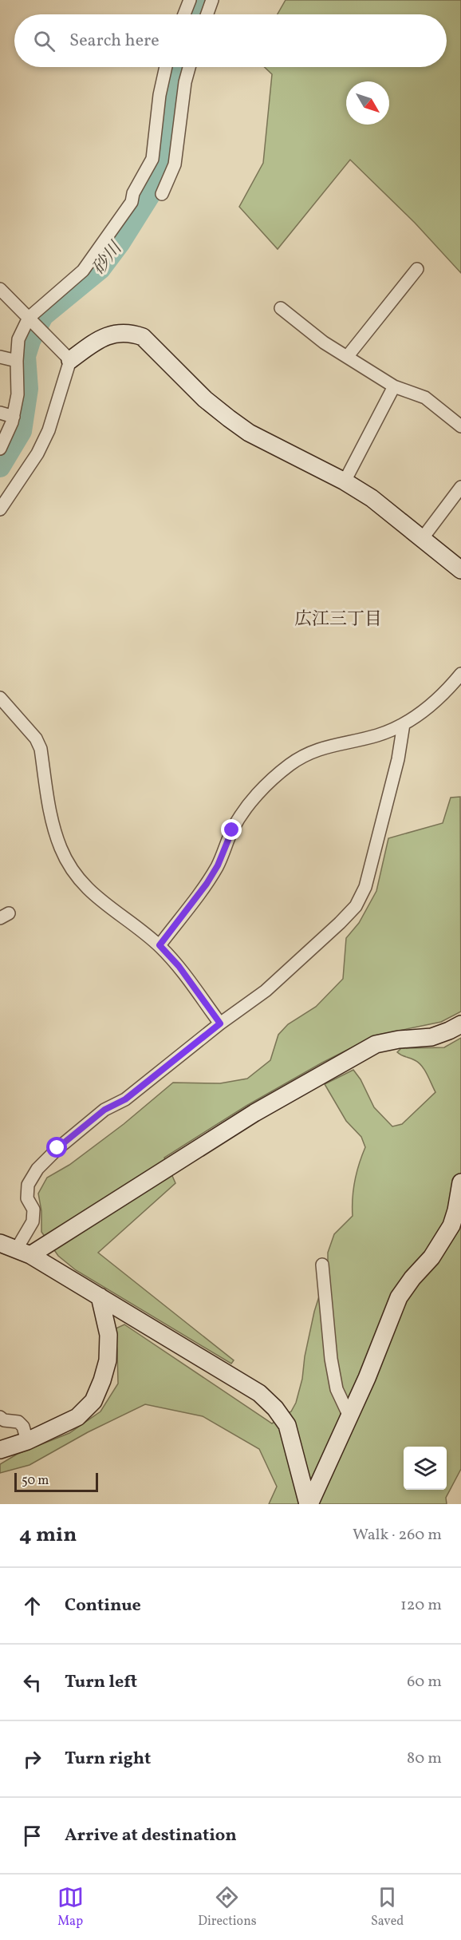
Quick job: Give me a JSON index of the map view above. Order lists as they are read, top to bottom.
{
  "districts": ["広江三丁目"],
  "water": ["砂川"],
  "scale_bar": "50 m",
  "north": "bottom right",
  "page": {
    "search": "Search here",
    "scale": "50 m",
    "heading": ["4 min", "Walk · 260 m"],
    "list": [
      ["Continue", "120 m"],
      ["Turn left", "60 m"],
      ["Turn right", "80 m"],
      "Arrive at destination"
    ],
    "nav": ["Map", "Directions", "Saved"]
  }
}
